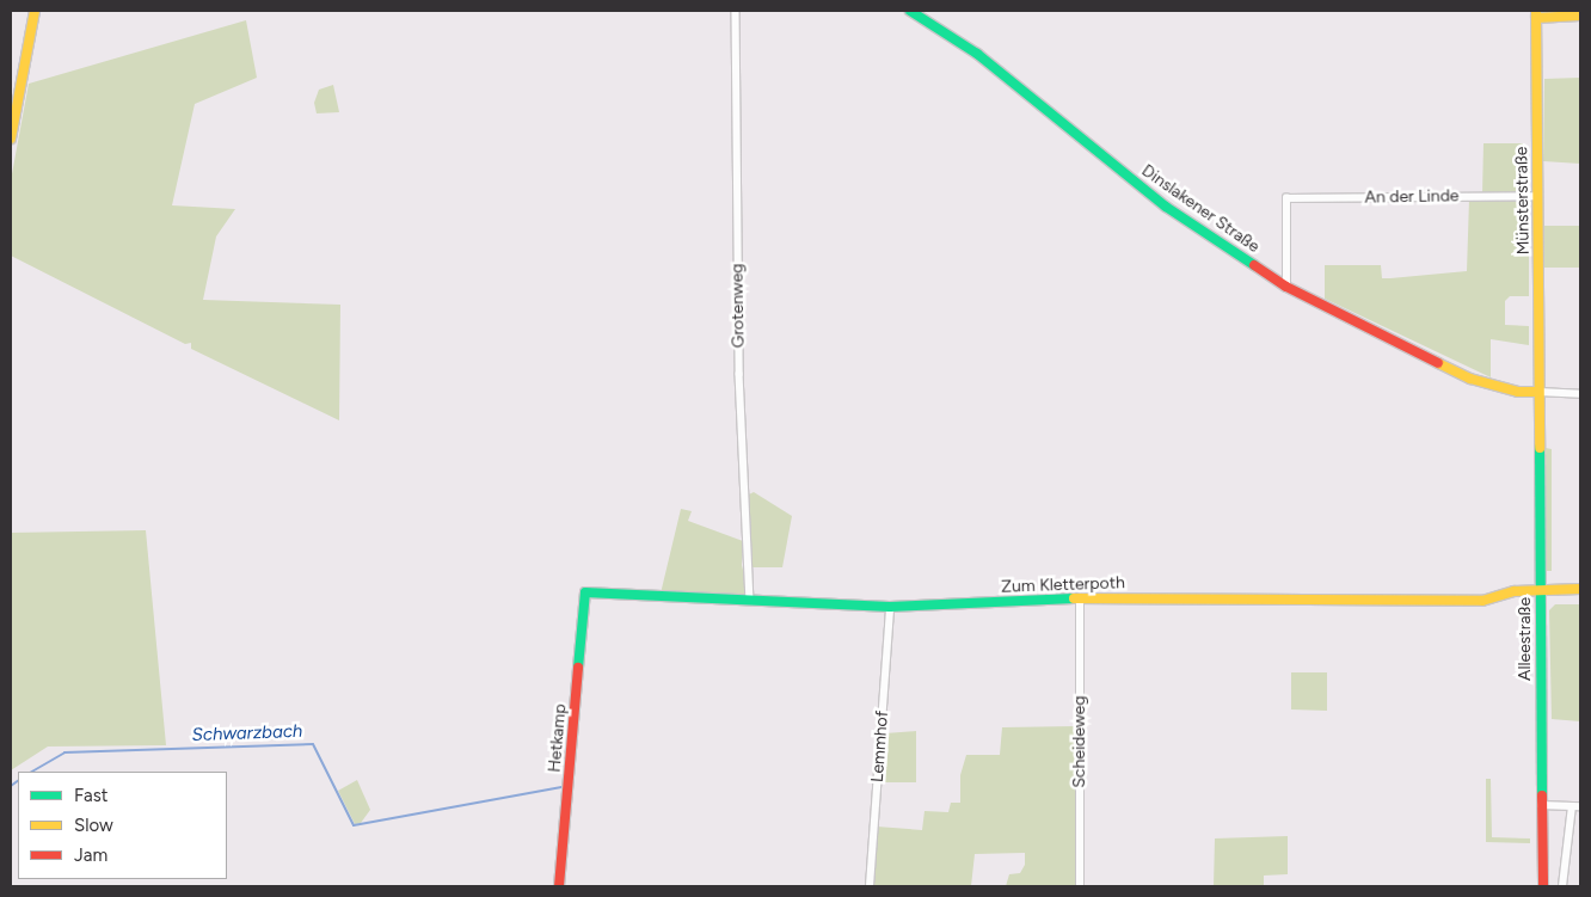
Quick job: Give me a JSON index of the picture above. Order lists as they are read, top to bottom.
{
  "streets": {
    "main road": [
      "Münsterstraße",
      "Dinslakener Straße",
      "Zum Kletterpoth",
      "Alleestraße",
      "Hetkamp"
    ],
    "street": [
      "An der Linde",
      "Grotenweg",
      "Scheideweg",
      "Lemmhof"
    ]
  },
  "crossings": [
    ["An der Linde", "Münsterstraße"],
    ["An der Linde", "Dinslakener Straße"],
    ["Münsterstraße", "Dinslakener Straße"],
    ["Münsterstraße", "Alleestraße"],
    ["Dinslakener Straße", "Alleestraße"],
    ["Grotenweg", "Zum Kletterpoth"],
    ["Zum Kletterpoth", "Alleestraße"],
    ["Zum Kletterpoth", "Hetkamp"],
    ["Zum Kletterpoth", "Scheideweg"],
    ["Zum Kletterpoth", "Lemmhof"]
  ],
  "water": ["Schwarzbach"],
  "legend": ["Fast", "Slow", "Jam"]
}
